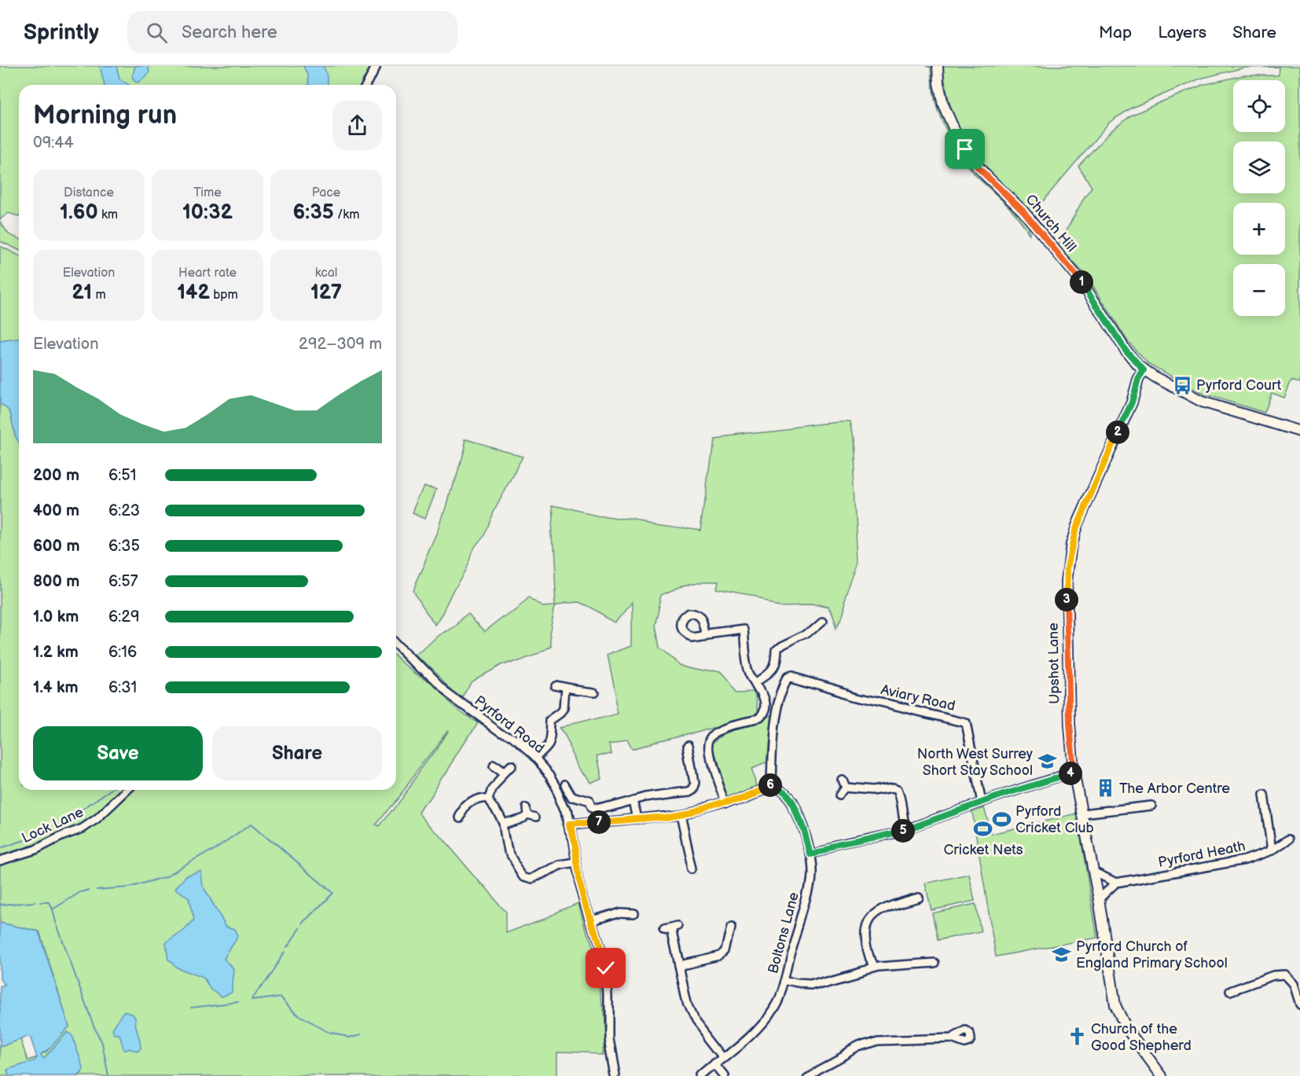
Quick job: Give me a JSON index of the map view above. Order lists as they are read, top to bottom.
{
  "streets": {
    "main road": ["Church Hill", "Upshot Lane"],
    "street": [
      "Aviary Road",
      "Pyrford Road",
      "Lock Lane",
      "Pyrford Heath",
      "Boltons Lane"
    ]
  },
  "crossings": [
    ["Church Hill", "Upshot Lane"],
    ["Aviary Road", "Boltons Lane"]
  ],
  "places": {
    "bus stop": ["Pyrford Court"],
    "school or university": ["North West Surrey Short Stay School", "Pyrford Church of England Primary School"],
    "building": ["The Arbor Centre"],
    "sports": ["Pyrford Cricket Club", "Cricket Nets"],
    "church": ["Church of the Good Shepherd"]
  },
  "page": {
    "header": "Sprintly",
    "search": "Search here",
    "nav": ["Map", "Layers", "Share"],
    "map_buttons": ["+", "−"],
    "heading": ["Morning run", "09:44"],
    "stats": [
      ["Distance", "1.60 km"],
      ["Time", "10:32"],
      ["Pace", "6:35 /km"],
      ["Elevation", "21 m"],
      ["Heart rate", "142 bpm"],
      ["kcal", "127"]
    ],
    "pins": [
      "1",
      "2",
      "3",
      "4",
      "6",
      "7",
      "5"
    ],
    "chart": ["Elevation", "292–309 m"],
    "list": [
      {
        "name": "200 m",
        "note": "6:51"
      },
      {
        "name": "400 m",
        "note": "6:23"
      },
      {
        "name": "600 m",
        "note": "6:35"
      },
      {
        "name": "800 m",
        "note": "6:57"
      },
      {
        "name": "1.0 km",
        "note": "6:29"
      },
      {
        "name": "1.2 km",
        "note": "6:16"
      },
      {
        "name": "1.4 km",
        "note": "6:31"
      }
    ],
    "buttons": ["Save", "Share"]
  }
}
